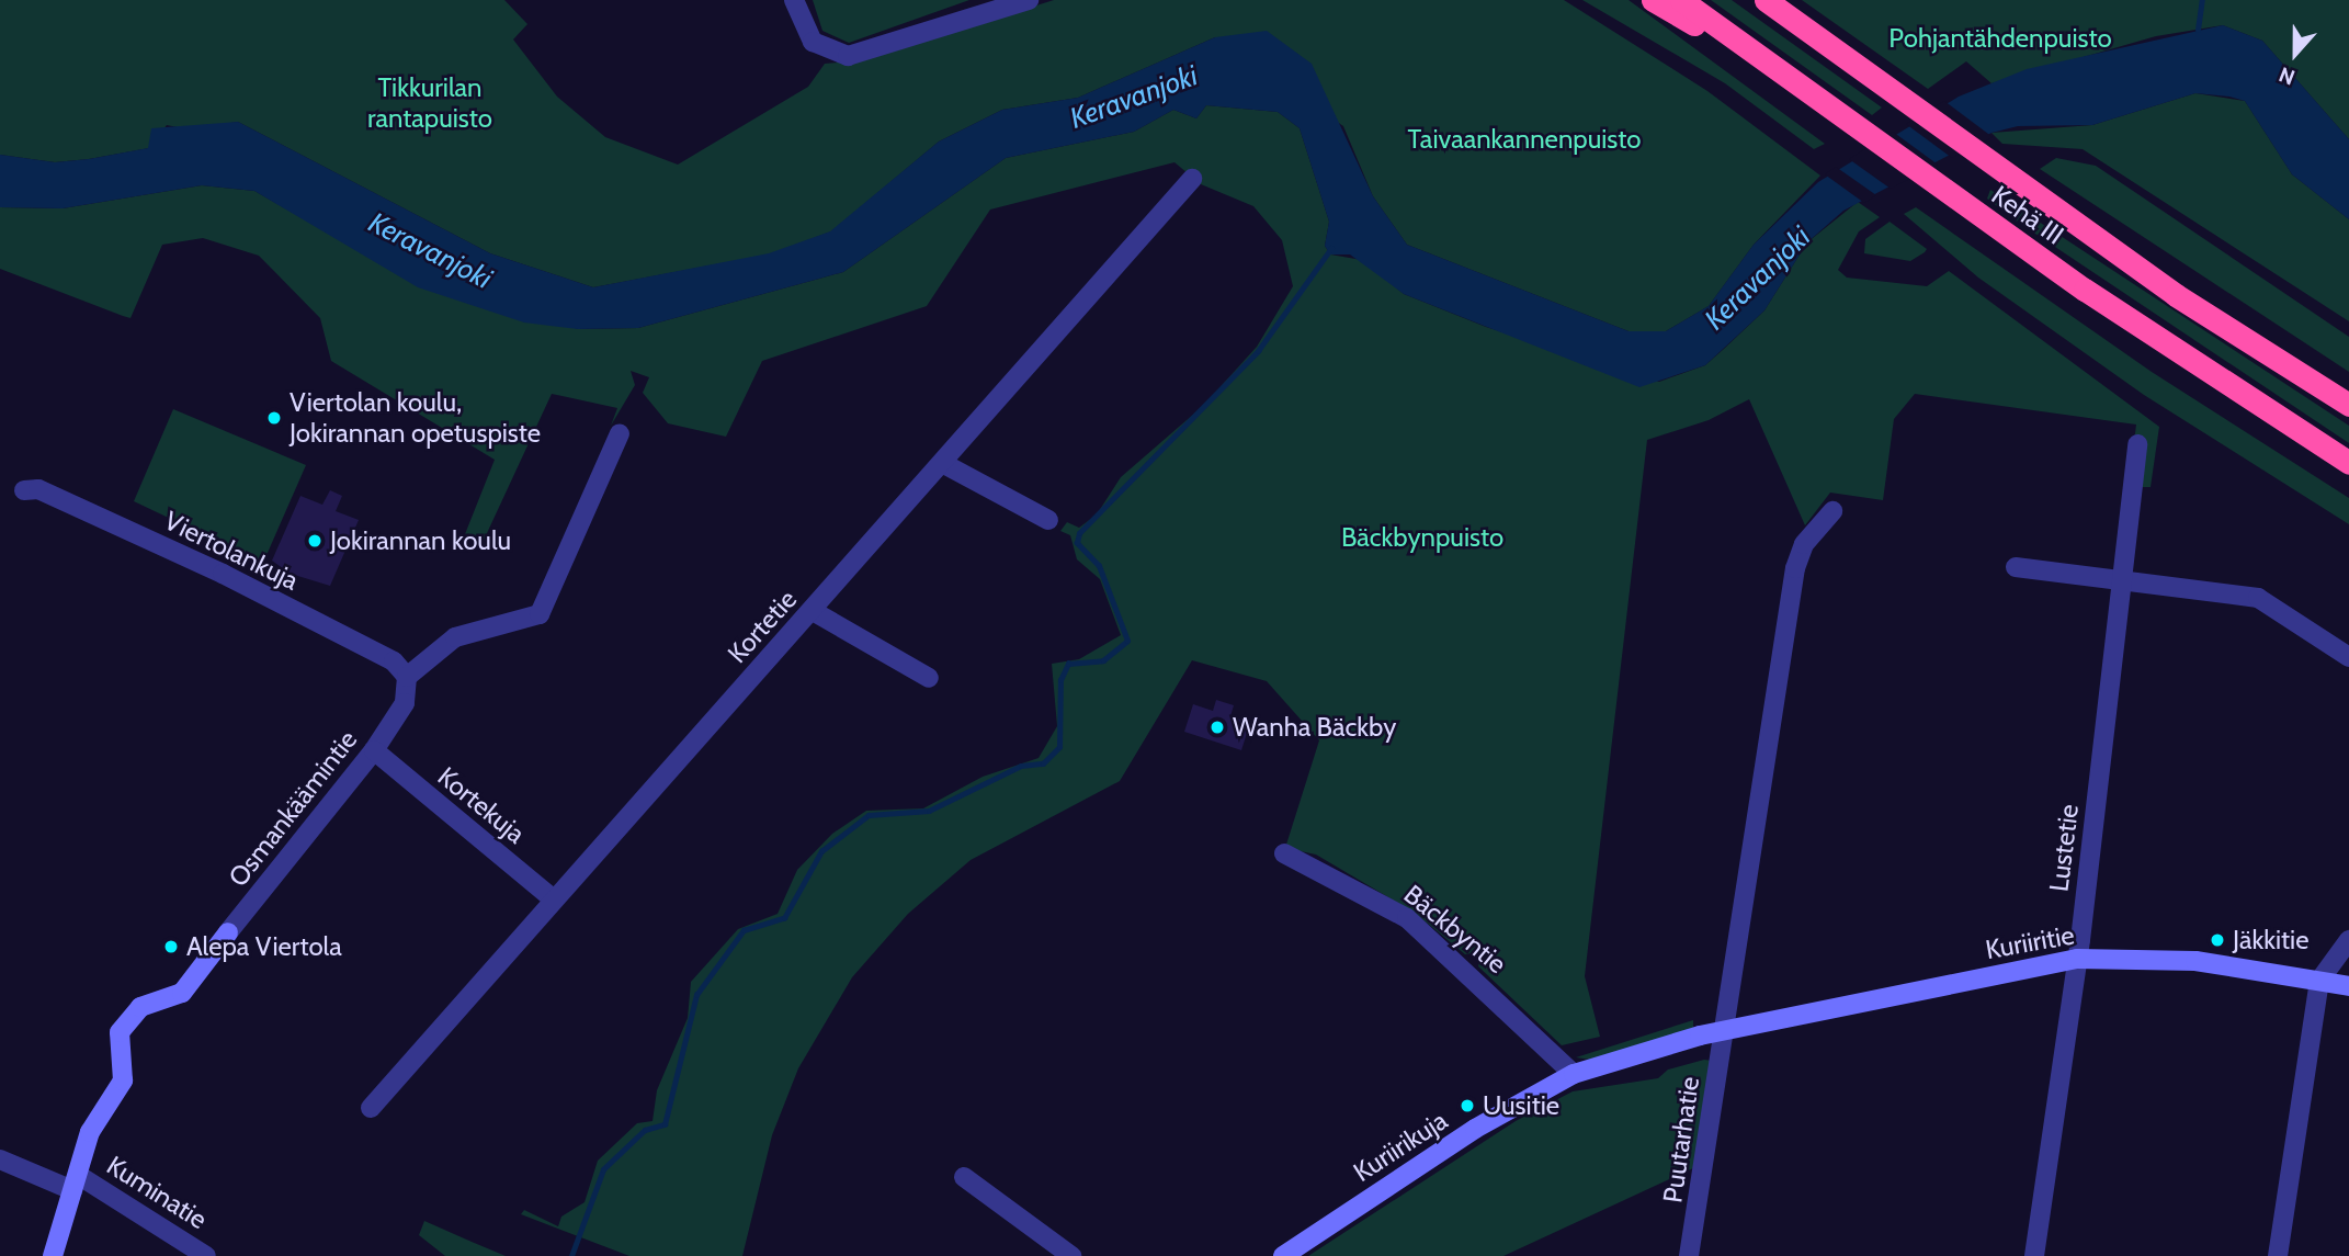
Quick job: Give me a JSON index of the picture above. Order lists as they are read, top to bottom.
{
  "streets": {
    "highway": ["Kehä III"],
    "street": [
      "Viertolankuja",
      "Kortetie",
      "Kortekuja",
      "Osmankäämintie",
      "Lustetie",
      "Bäckbyntie",
      "Kuriiritie",
      "Puutarhatie",
      "Kuriirikuja",
      "Kuminatie"
    ]
  },
  "crossings": [
    ["Viertolankuja", "Osmankäämintie"],
    ["Kortetie", "Kortekuja"],
    ["Kortekuja", "Osmankäämintie"],
    ["Osmankäämintie", "Kuminatie"],
    ["Lustetie", "Kuriiritie"],
    ["Bäckbyntie", "Kuriirikuja"],
    ["Kuriiritie", "Puutarhatie"],
    ["Kuriiritie", "Kuriirikuja"],
    ["Puutarhatie", "Kuriirikuja"]
  ],
  "water": ["Keravanjoki"],
  "parks": [
    "Pohjantähdenpuisto",
    "Tikkurilan rantapuisto",
    "Taivaankannenpuisto",
    "Bäckbynpuisto"
  ],
  "places": [
    "Viertolan koulu, Jokirannan opetuspiste",
    "Jokirannan koulu",
    "Wanha Bäckby",
    "Jäkkitie",
    "Alepa Viertola",
    "Uusitie"
  ],
  "north": "bottom"
}
